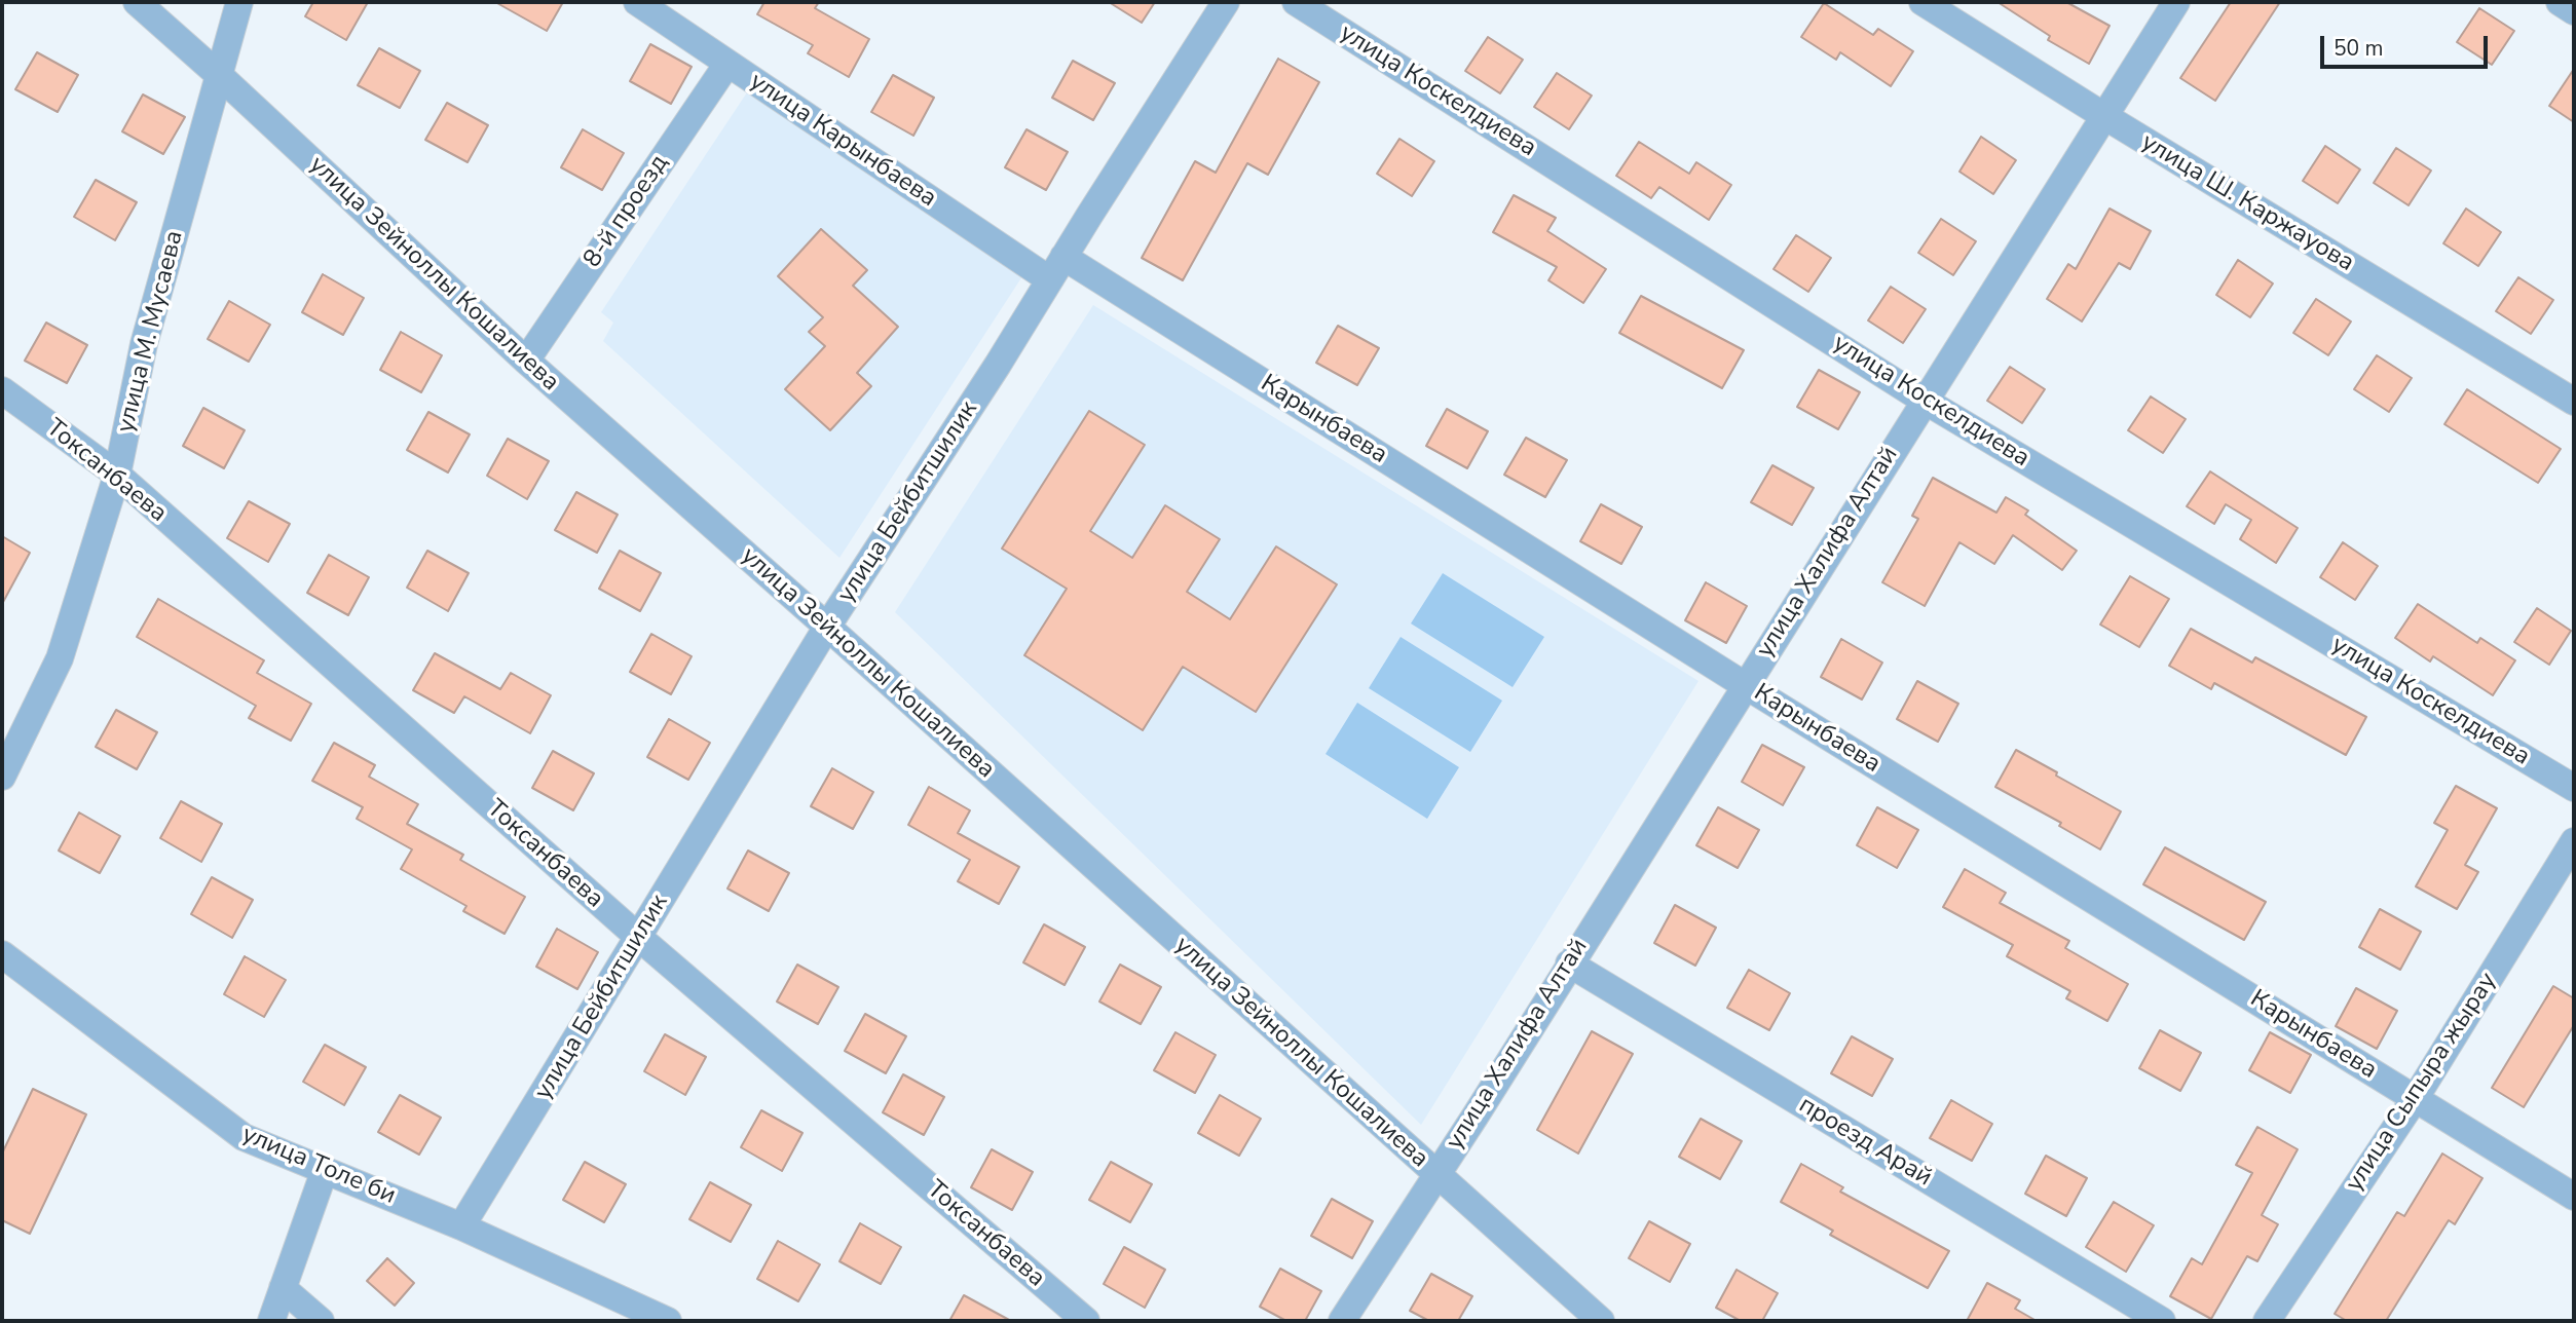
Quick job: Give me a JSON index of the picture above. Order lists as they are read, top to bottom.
{
  "streets": {
    "street": [
      "улица Коскелдиева",
      "улица Карынбаева",
      "улица Ш. Каржауова",
      "8-й проезд",
      "улица Зейноллы Кошалиева",
      "улица М. Мусаева",
      "Карынбаева",
      "Токсанбаева",
      "улица Бейбитшилик",
      "улица Халифа Алтай",
      "улица Сыпыра жырау",
      "проезд Арай",
      "улица Толе би"
    ]
  },
  "crossings": [
    ["улица Коскелдиева", "улица Халифа Алтай"],
    ["улица Карынбаева", "8-й проезд"],
    ["улица Карынбаева", "Карынбаева"],
    ["улица Карынбаева", "улица Бейбитшилик"],
    ["улица Ш. Каржауова", "улица Халифа Алтай"],
    ["8-й проезд", "улица Зейноллы Кошалиева"],
    ["улица Зейноллы Кошалиева", "улица М. Мусаева"],
    ["улица Зейноллы Кошалиева", "улица Бейбитшилик"],
    ["улица Зейноллы Кошалиева", "улица Халифа Алтай"],
    ["улица М. Мусаева", "Токсанбаева"],
    ["Карынбаева", "улица Бейбитшилик"],
    ["Карынбаева", "улица Халифа Алтай"],
    ["Карынбаева", "улица Сыпыра жырау"],
    ["Токсанбаева", "улица Бейбитшилик"],
    ["улица Бейбитшилик", "улица Толе би"],
    ["улица Халифа Алтай", "проезд Арай"]
  ],
  "scale_bar": "50 m"
}
